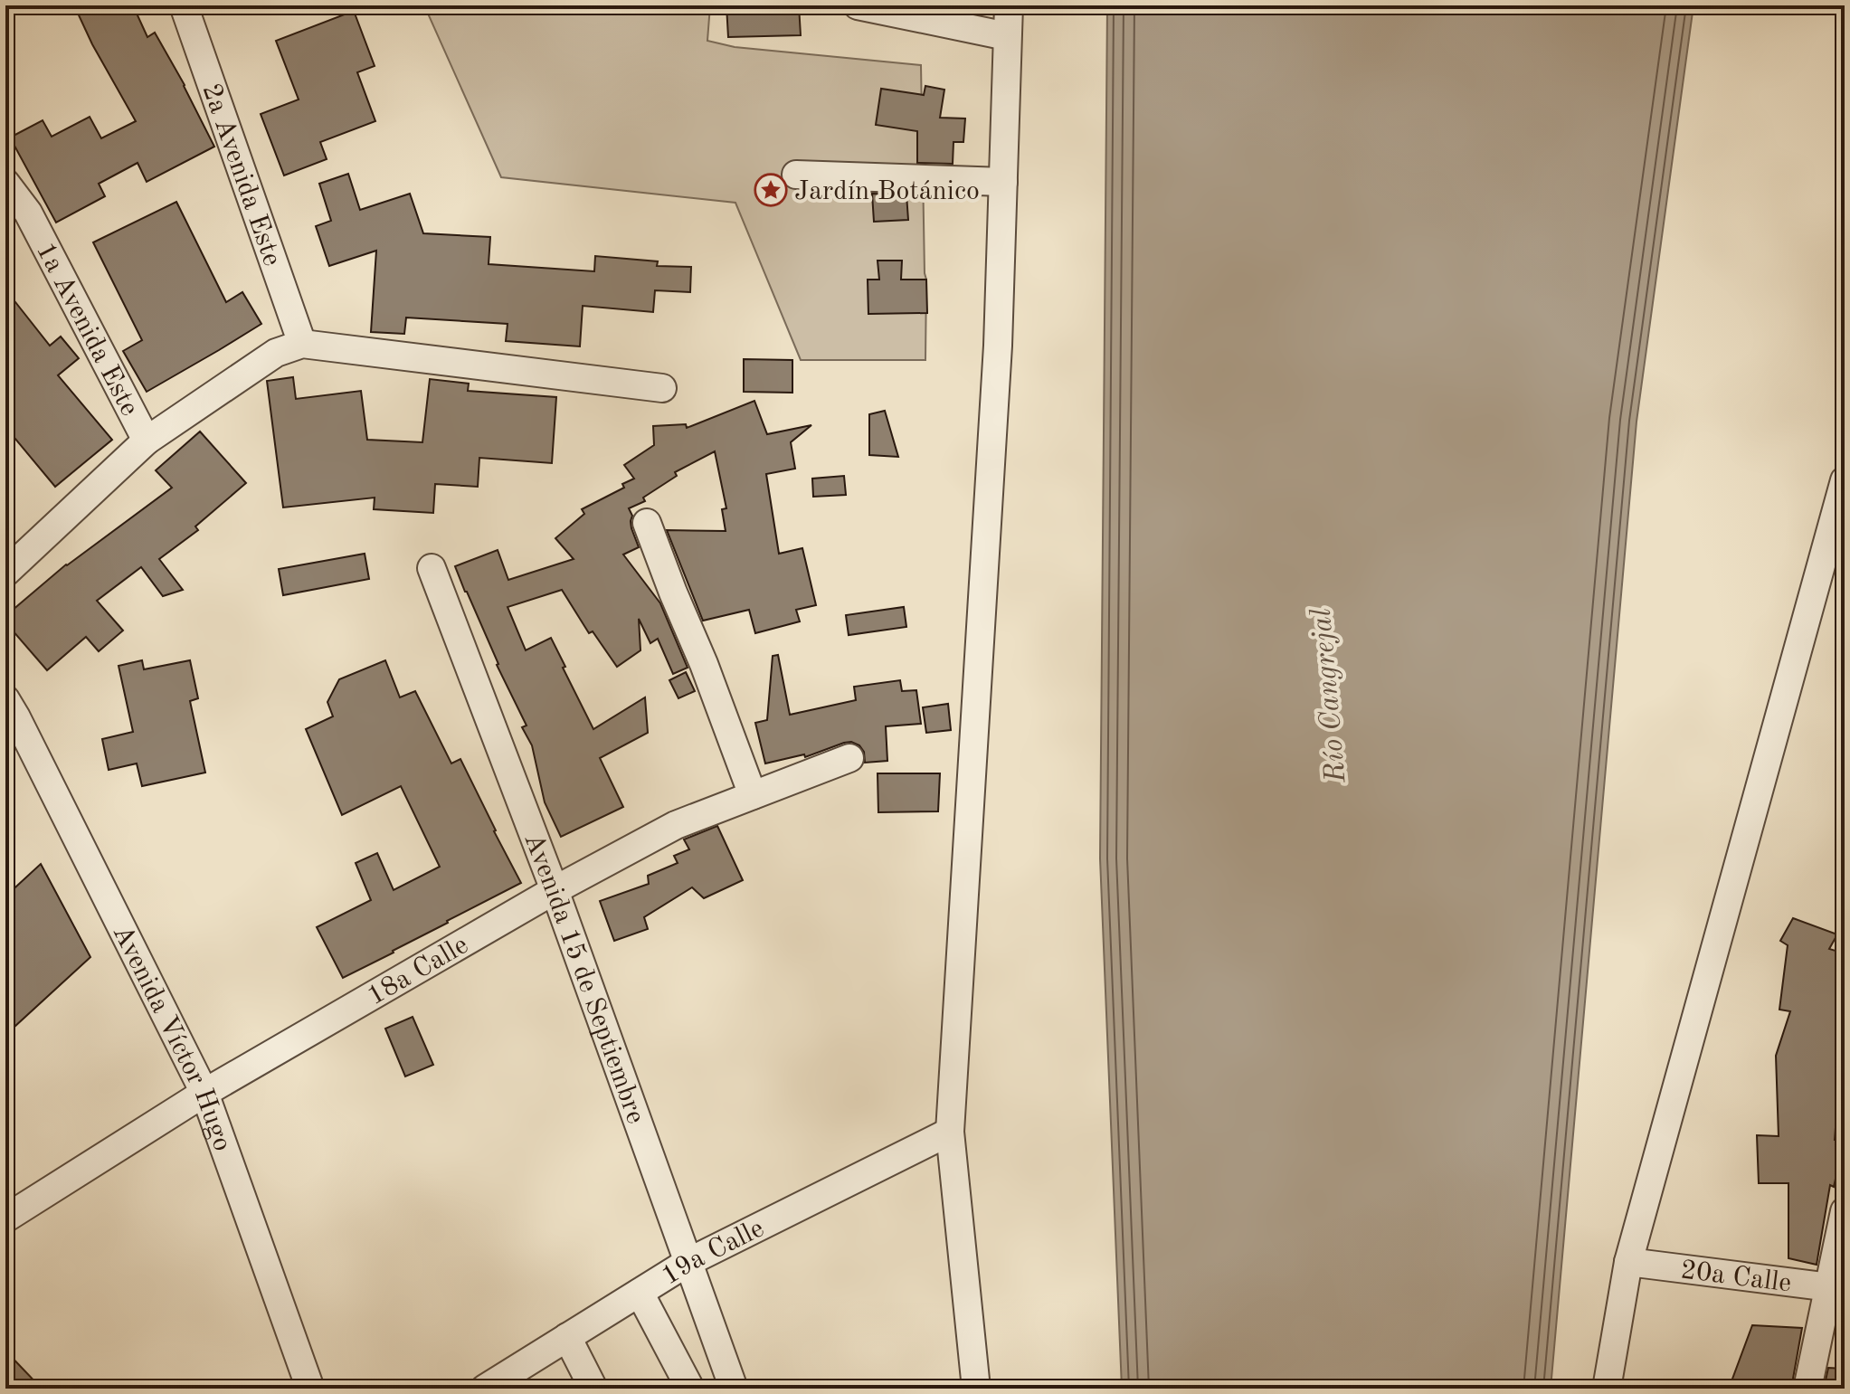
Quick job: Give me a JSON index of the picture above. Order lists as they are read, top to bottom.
{
  "streets": {
    "street": [
      "2a Avenida Este",
      "1a Avenida Este",
      "18a Calle",
      "Avenida 15 de Septiembre",
      "Avenida Víctor Hugo",
      "19a Calle",
      "20a Calle"
    ]
  },
  "crossings": [
    ["18a Calle", "Avenida 15 de Septiembre"],
    ["18a Calle", "Avenida Víctor Hugo"],
    ["Avenida 15 de Septiembre", "19a Calle"]
  ],
  "water": ["Río Cangrejal"],
  "places": {
    "place": ["Jardín Botánico"]
  }
}
